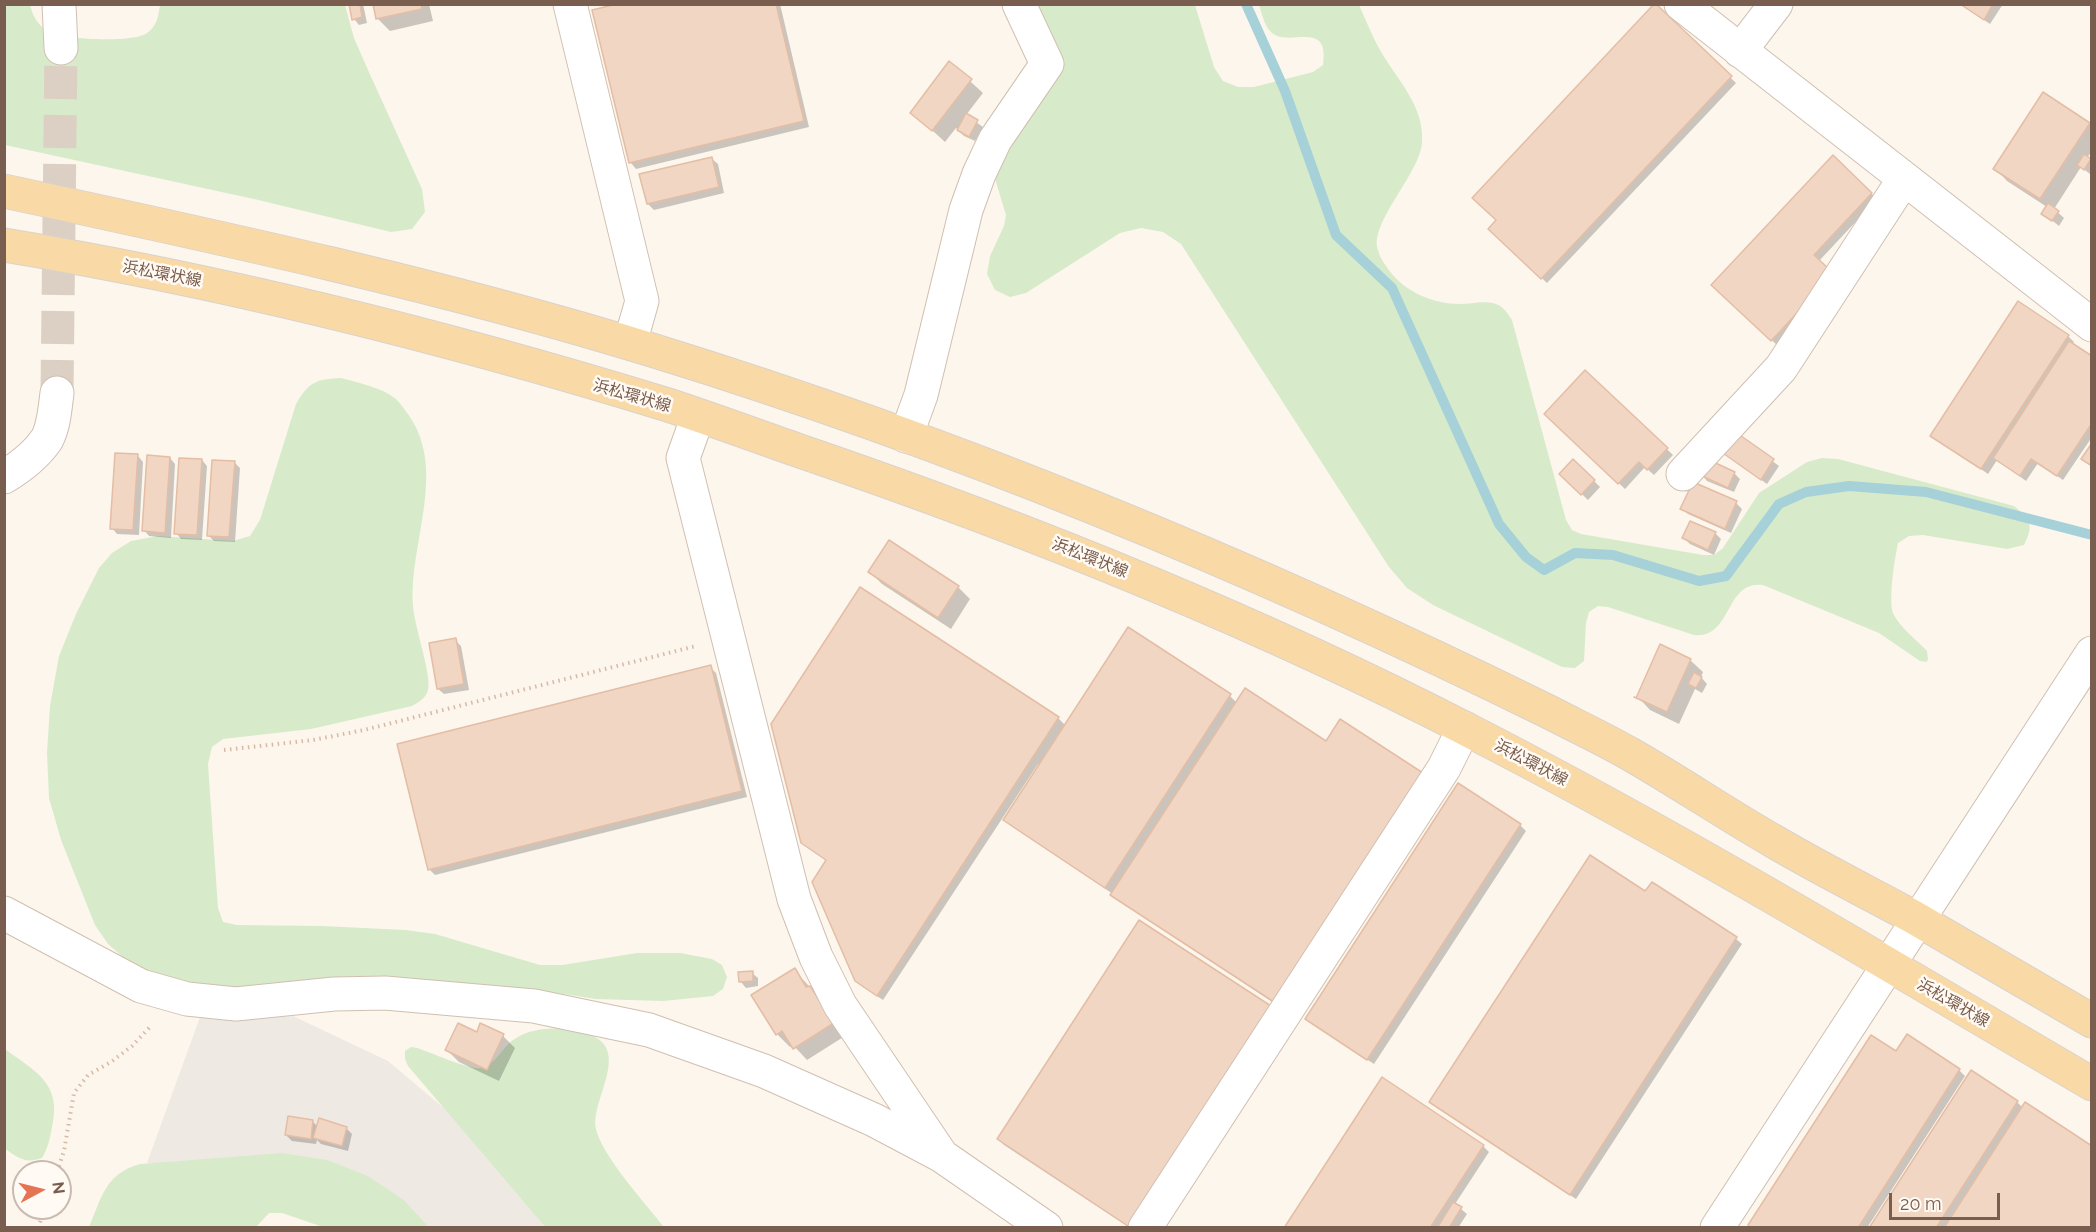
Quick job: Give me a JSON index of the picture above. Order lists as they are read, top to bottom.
{
  "streets": {
    "main road": ["浜松環状線"]
  },
  "scale_bar": "20 m",
  "north": "right"
}
